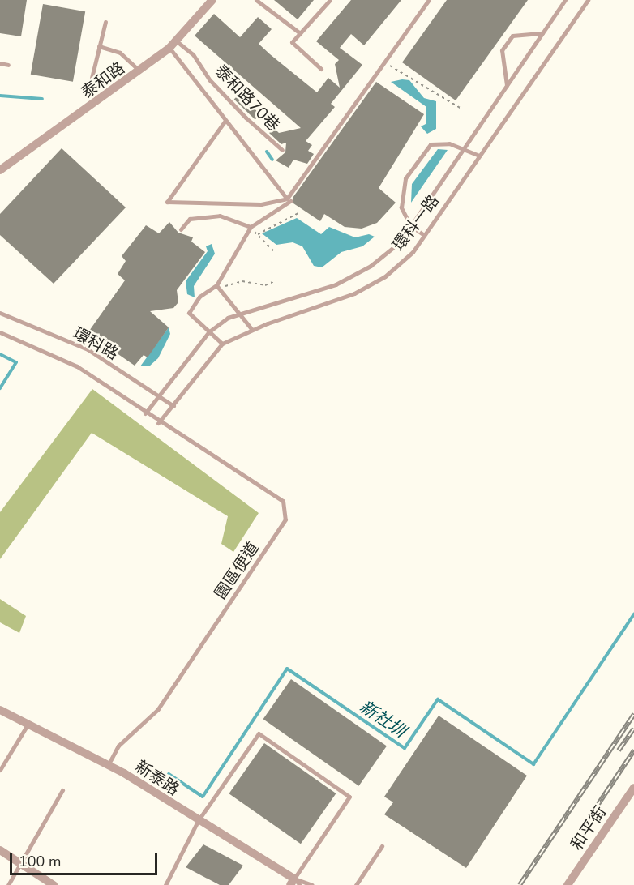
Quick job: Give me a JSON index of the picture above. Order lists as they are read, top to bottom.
{
  "streets": {
    "street": ["泰和路", "新泰路", "和平街"],
    "lane": [
      "泰和路70巷",
      "環科一路",
      "環科路",
      "園區便道"
    ]
  },
  "crossings": [
    ["泰和路", "泰和路70巷"],
    ["環科一路", "環科路"],
    ["環科一路", "園區便道"],
    ["環科路", "園區便道"],
    ["園區便道", "新泰路"]
  ],
  "water": ["新社圳"],
  "scale_bar": "100 m"
}
